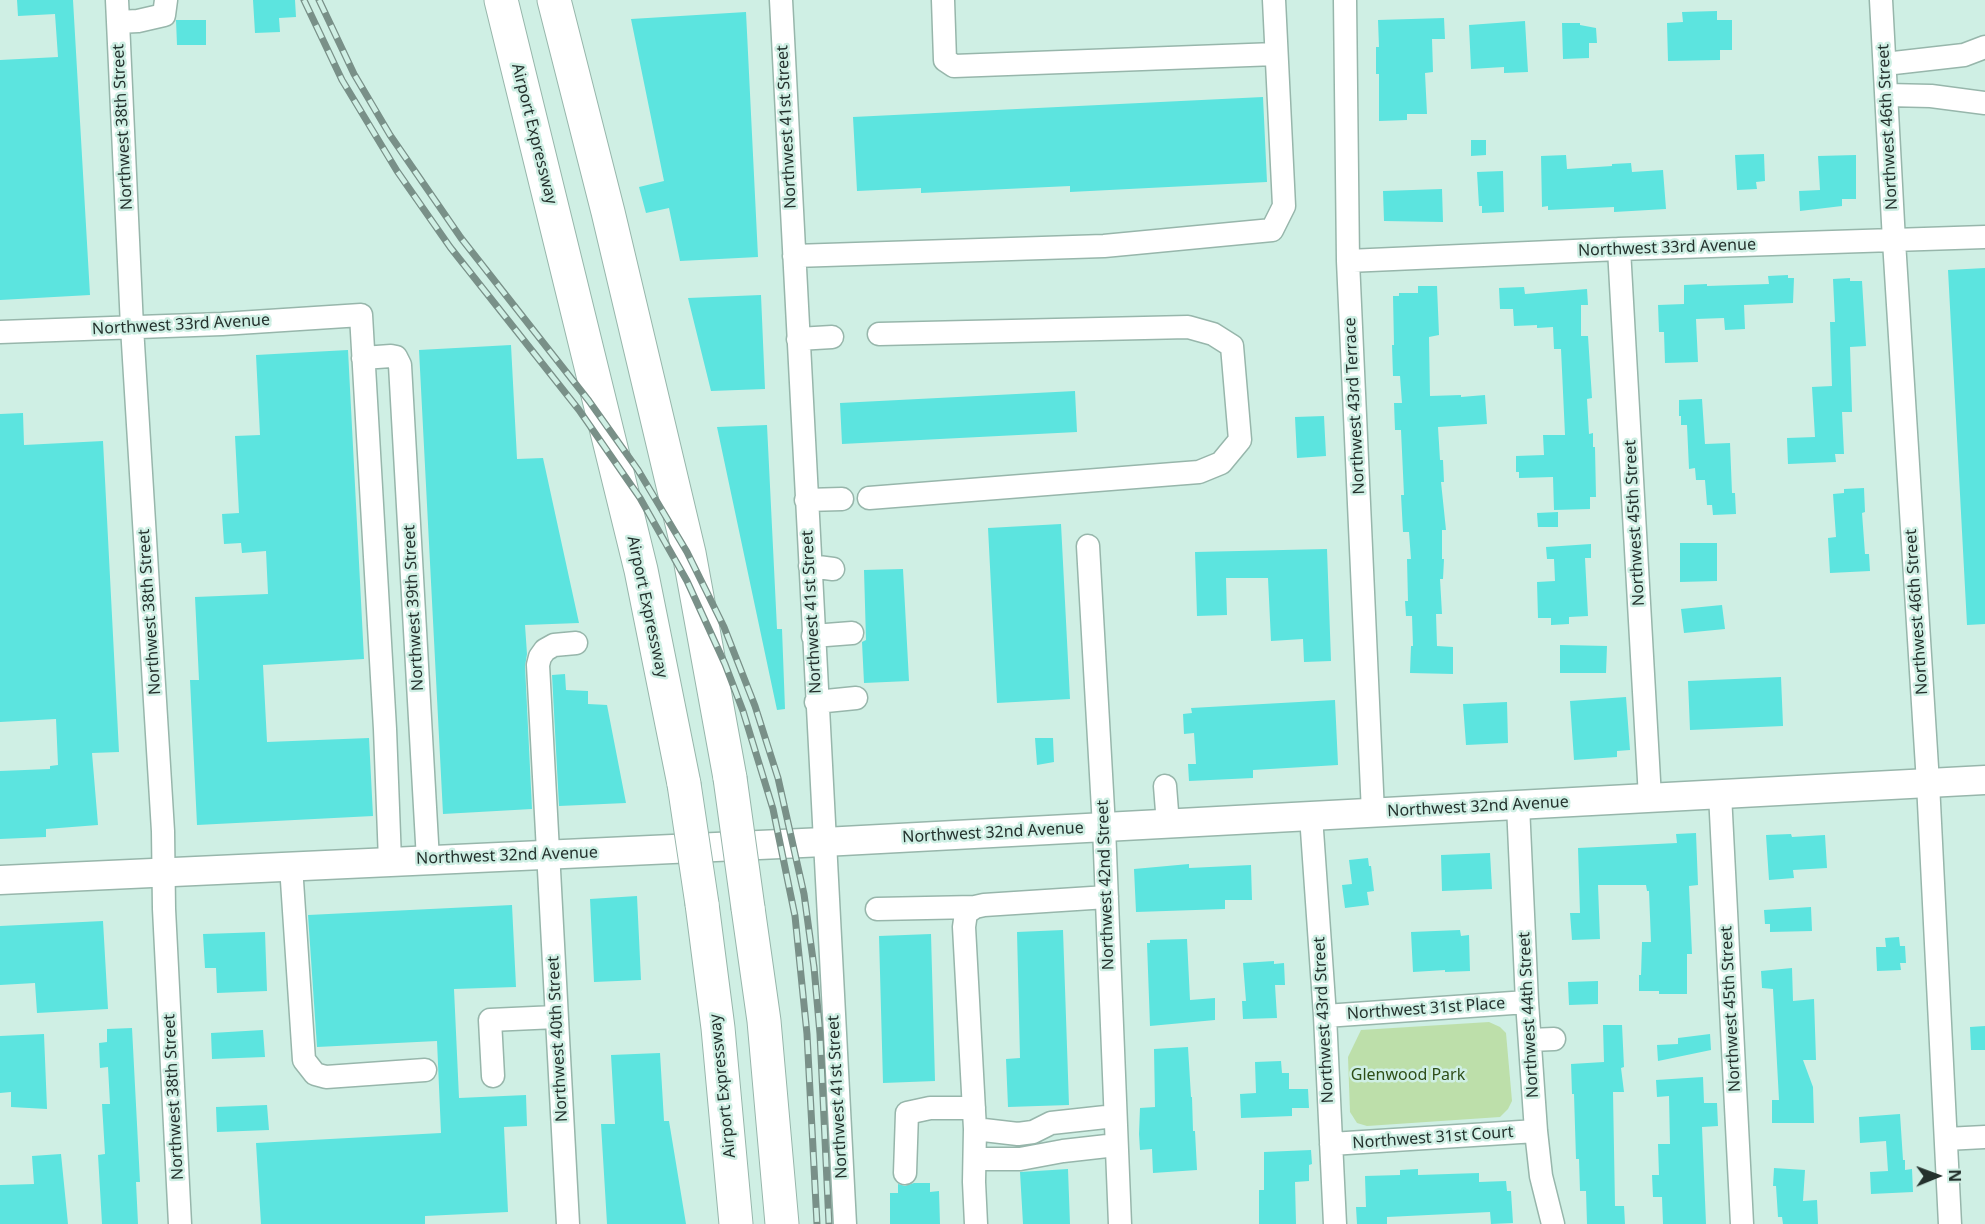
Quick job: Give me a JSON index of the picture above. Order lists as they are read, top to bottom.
{
  "streets": {
    "highway": ["Airport Expressway"],
    "main road": ["Northwest 32nd Avenue"],
    "street": [
      "Northwest 38th Street",
      "Northwest 41st Street",
      "Northwest 46th Street",
      "Northwest 33rd Avenue",
      "Northwest 43rd Terrace",
      "Northwest 45th Street",
      "Northwest 39th Street",
      "Northwest 42nd Street",
      "Northwest 31st Place",
      "Northwest 44th Street",
      "Northwest 43rd Street",
      "Northwest 40th Street",
      "Northwest 31st Court"
    ]
  },
  "crossings": [
    ["Northwest 38th Street", "Northwest 33rd Avenue"],
    ["Northwest 38th Street", "Northwest 32nd Avenue"],
    ["Northwest 41st Street", "Northwest 32nd Avenue"],
    ["Northwest 46th Street", "Northwest 33rd Avenue"],
    ["Northwest 46th Street", "Northwest 32nd Avenue"],
    ["Northwest 33rd Avenue", "Northwest 43rd Terrace"],
    ["Northwest 33rd Avenue", "Northwest 45th Street"],
    ["Northwest 33rd Avenue", "Northwest 39th Street"],
    ["Northwest 43rd Terrace", "Northwest 32nd Avenue"],
    ["Northwest 45th Street", "Northwest 32nd Avenue"],
    ["Northwest 39th Street", "Northwest 32nd Avenue"],
    ["Northwest 32nd Avenue", "Northwest 42nd Street"],
    ["Northwest 32nd Avenue", "Northwest 44th Street"],
    ["Northwest 32nd Avenue", "Northwest 43rd Street"],
    ["Northwest 32nd Avenue", "Northwest 40th Street"],
    ["Northwest 31st Place", "Northwest 44th Street"],
    ["Northwest 31st Place", "Northwest 43rd Street"],
    ["Northwest 44th Street", "Northwest 31st Court"],
    ["Northwest 43rd Street", "Northwest 31st Court"]
  ],
  "parks": ["Glenwood Park"],
  "north": "right"
}
